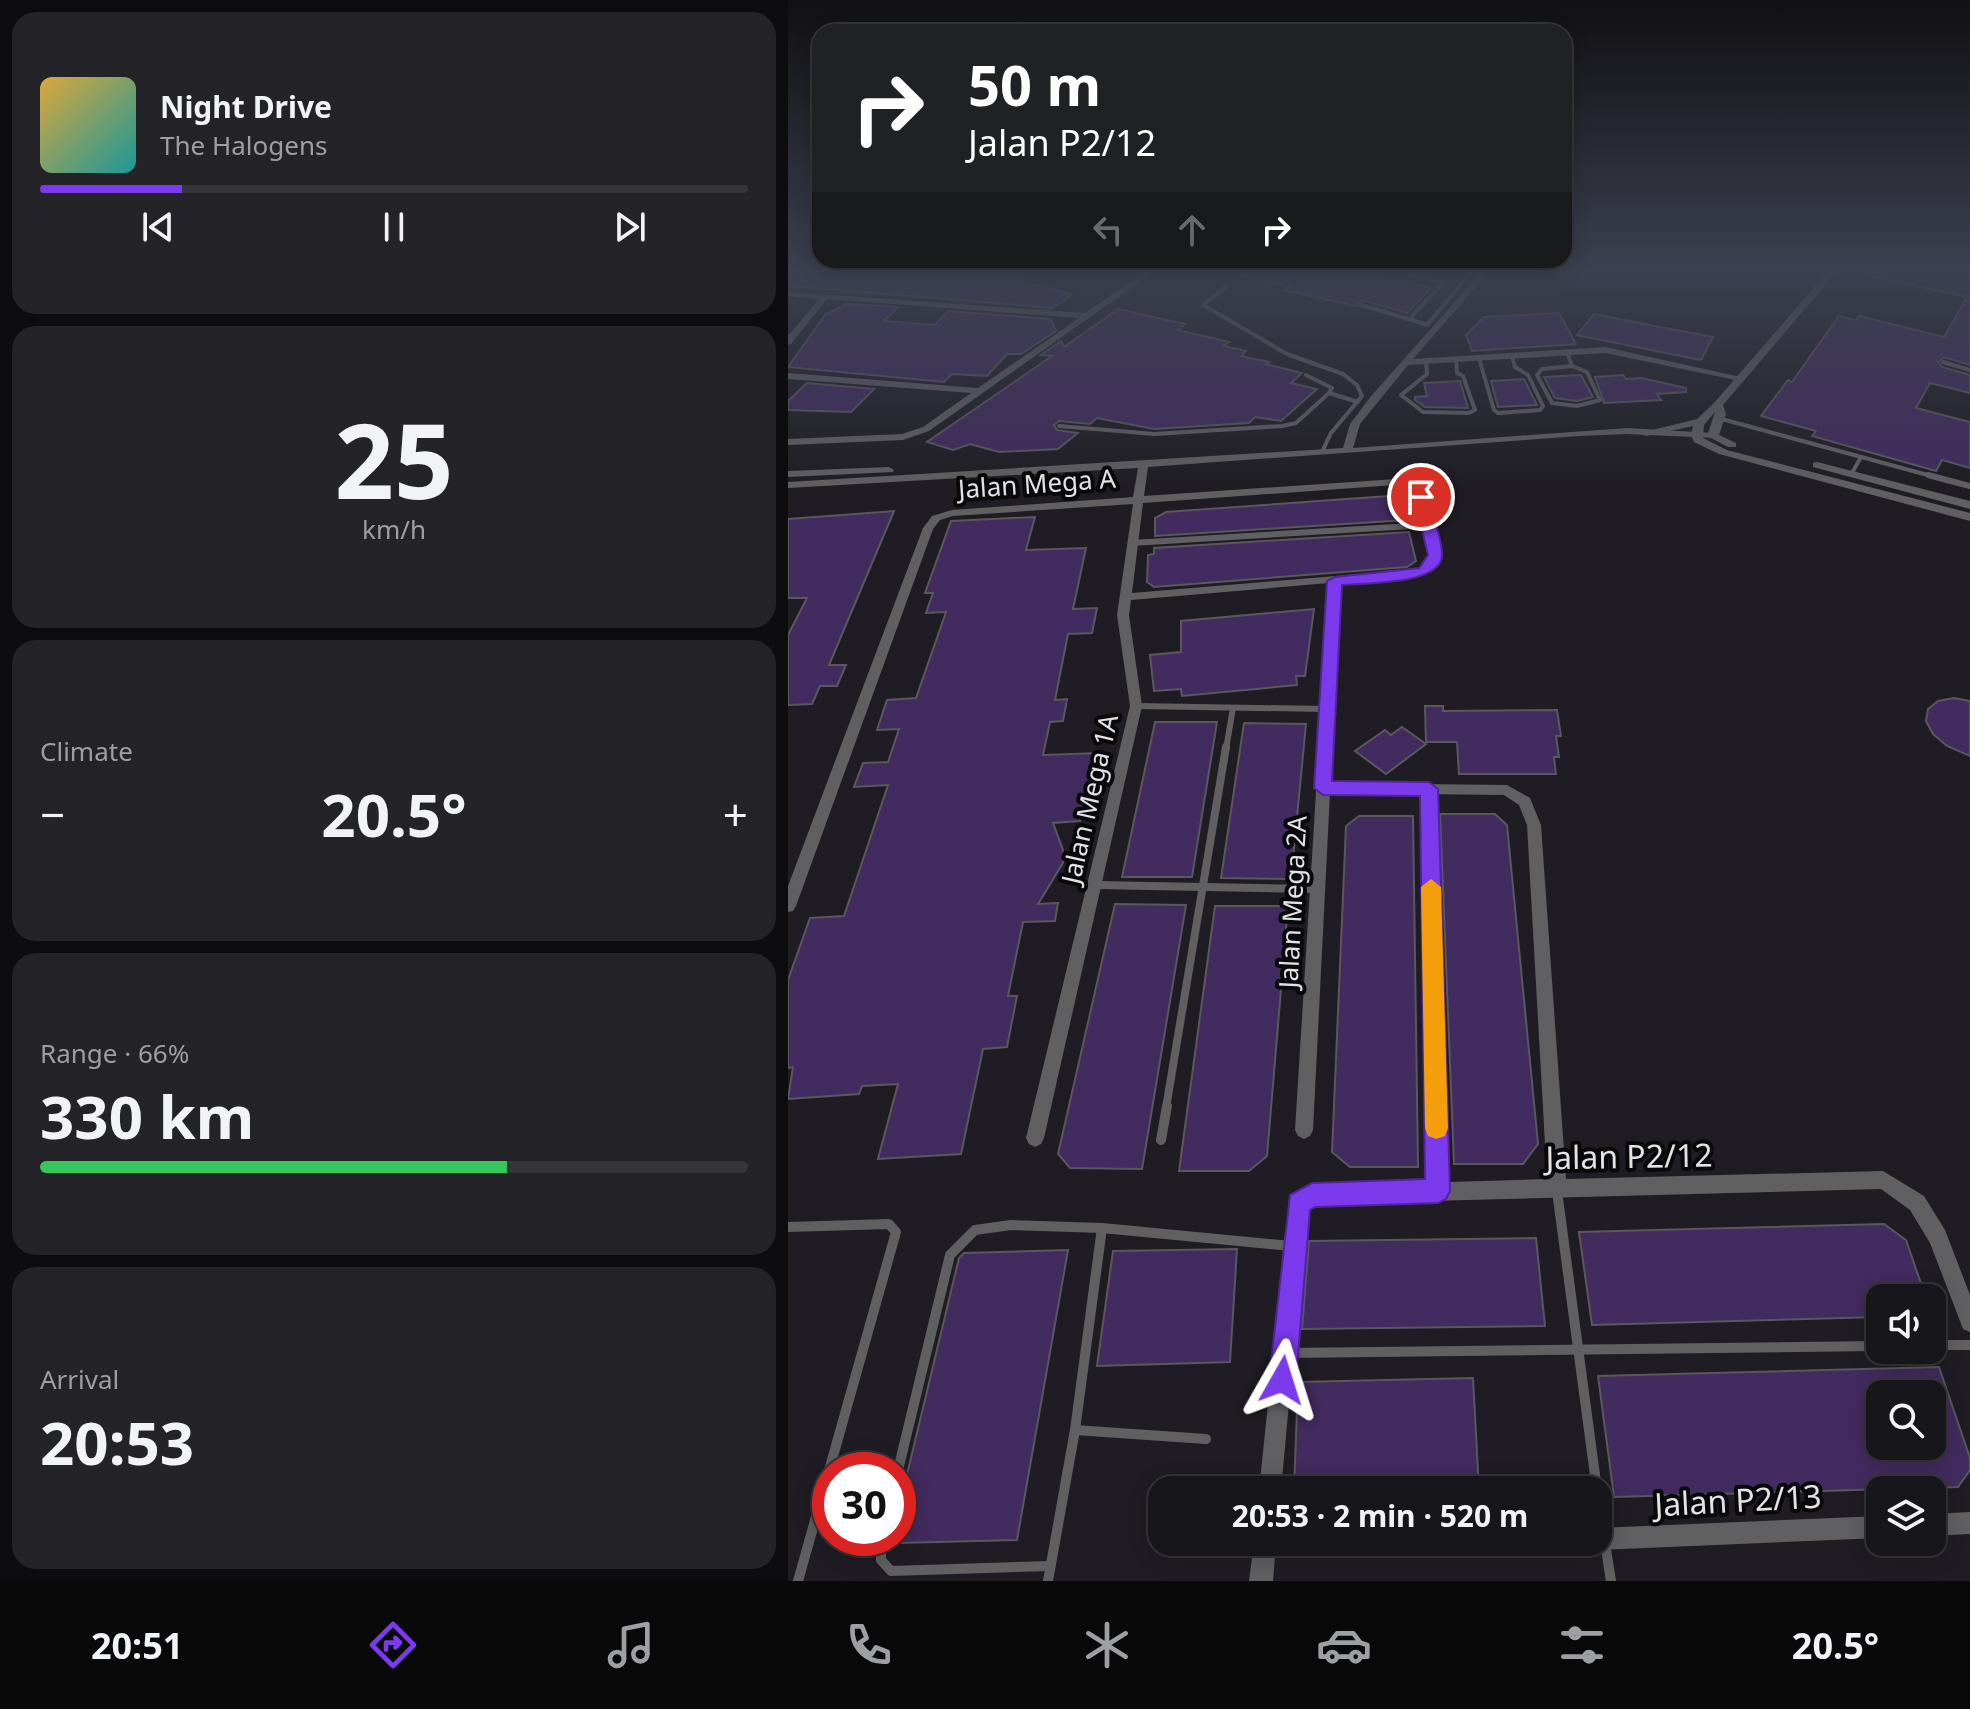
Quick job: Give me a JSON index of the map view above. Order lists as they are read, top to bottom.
{
  "streets": {
    "street": [
      "Jalan Mega A",
      "Jalan Mega 1A",
      "Jalan Mega 2A",
      "Jalan P2/12",
      "Jalan P2/13"
    ]
  },
  "crossings": [
    ["Jalan Mega A", "Jalan Mega 1A"]
  ],
  "page": {
    "turn": ["50 m", "Jalan P2/12"],
    "song": ["Night Drive", "The Halogens"],
    "tile": [
      ["25", "km/h"],
      "Climate",
      ["Range · 66%", "330 km"],
      ["Arrival", "20:53"]
    ],
    "heat": ["−", "20.5°", "+"],
    "limit": "30",
    "trip": "20:53 · 2 min · 520 m",
    "tabs": ["20:51", "20.5°"]
  }
}
